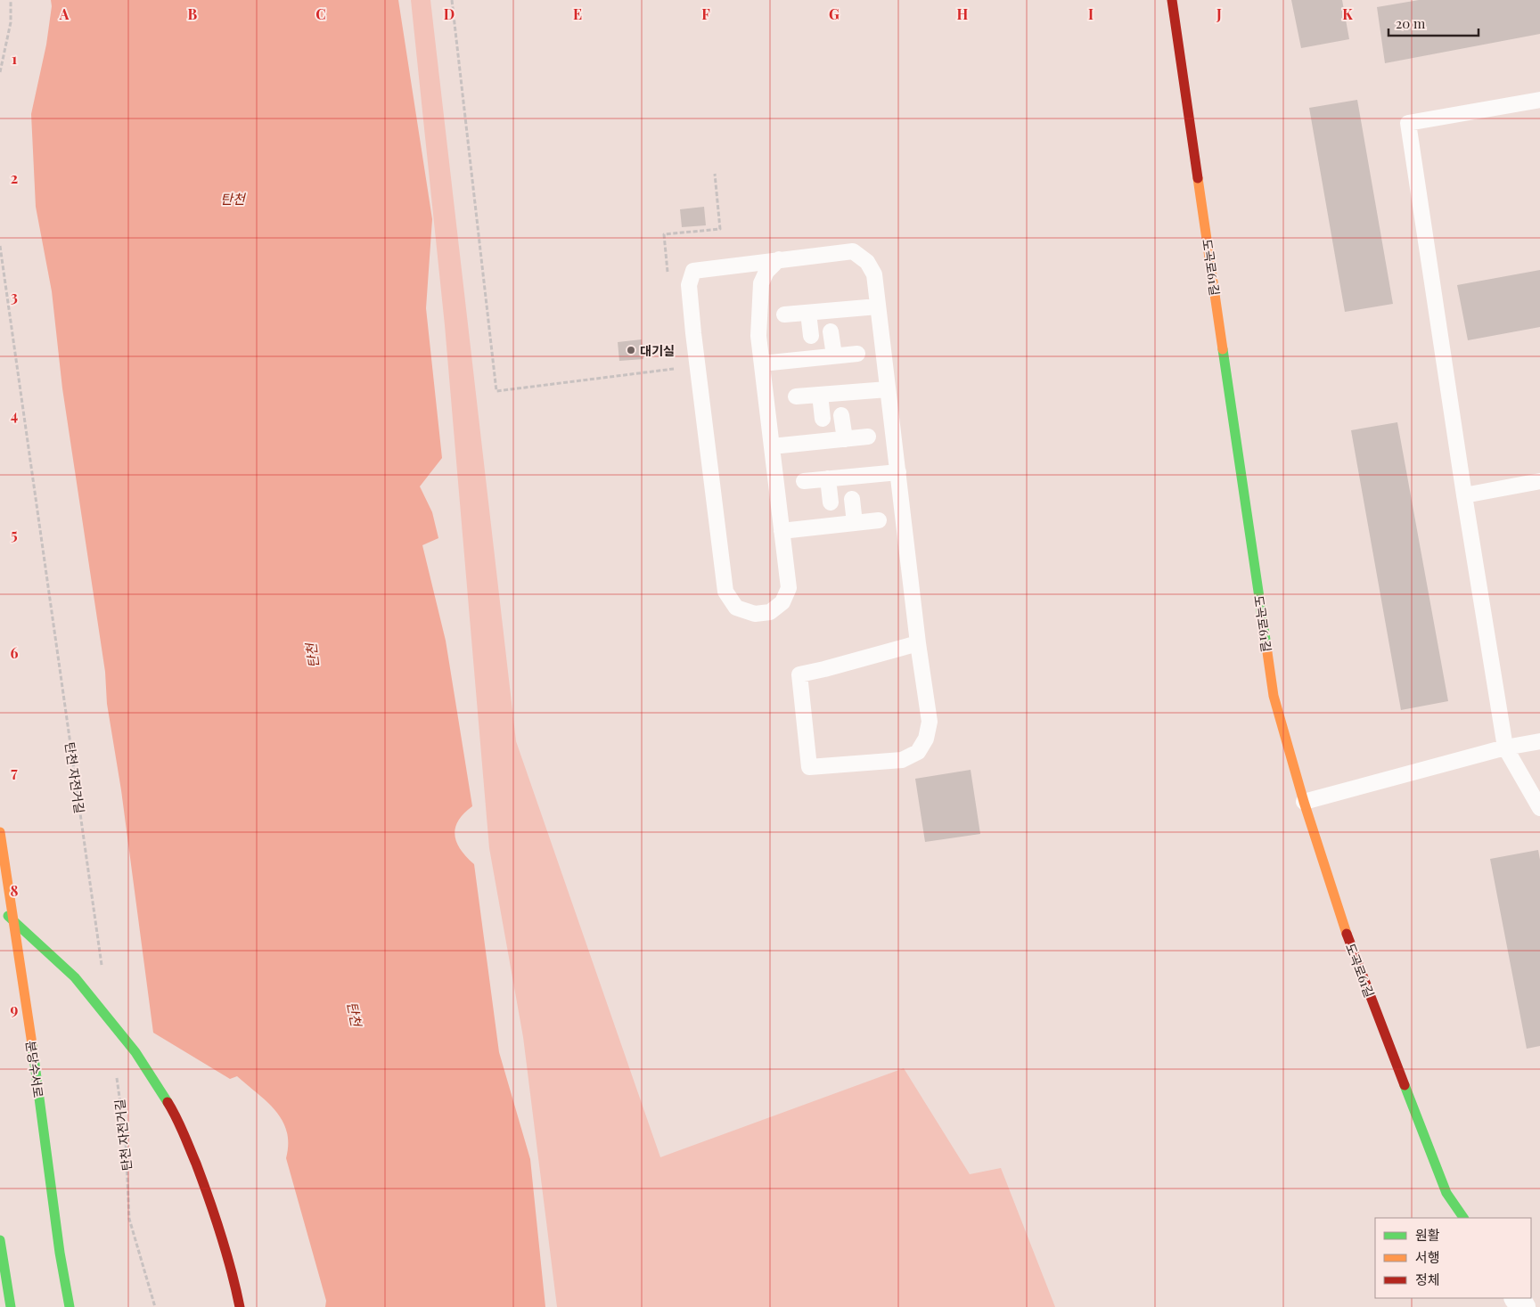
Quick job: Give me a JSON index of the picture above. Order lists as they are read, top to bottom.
{
  "streets": {
    "main road": ["도곡로61길", "분당수서로"],
    "path": ["탄천 자전거길"]
  },
  "water": ["탄천"],
  "places": ["대기실"],
  "legend": ["원활", "서행", "정체"],
  "scale_bar": "20 m",
  "grid": {
    "columns": [
      "A",
      "B",
      "C",
      "D",
      "E",
      "F",
      "G",
      "H",
      "I",
      "J",
      "K"
    ],
    "rows": [
      "1",
      "2",
      "3",
      "4",
      "5",
      "6",
      "7",
      "8",
      "9"
    ]
  }
}
